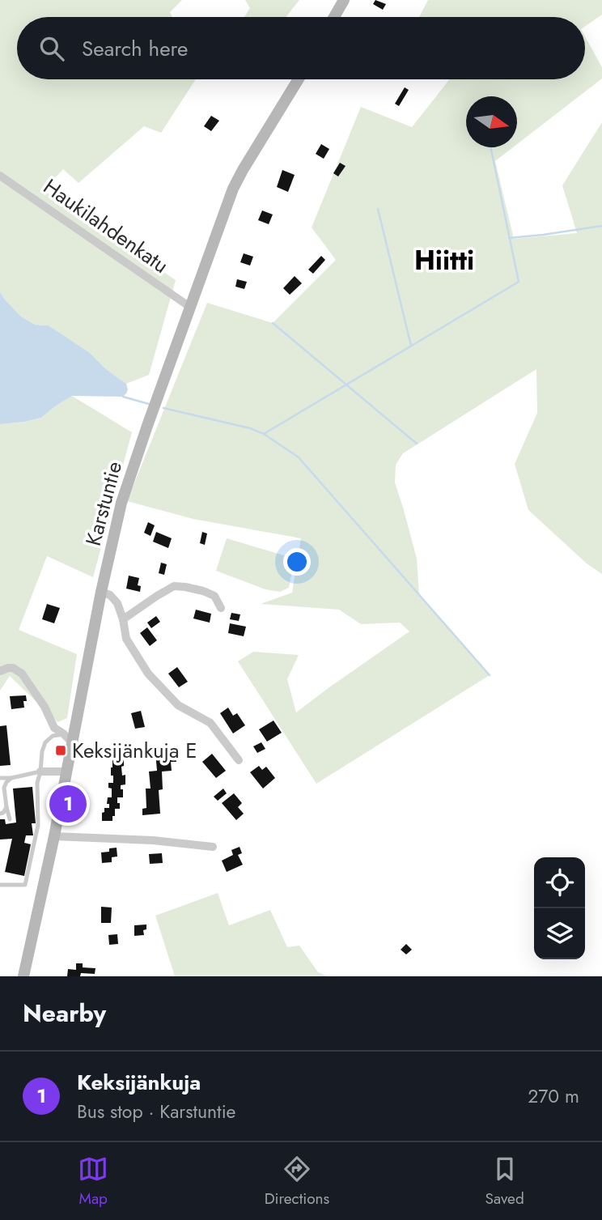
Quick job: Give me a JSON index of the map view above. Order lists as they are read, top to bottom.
{
  "streets": {
    "street": ["Haukilahdenkatu", "Karstuntie"]
  },
  "crossings": [
    ["Haukilahdenkatu", "Karstuntie"]
  ],
  "districts": ["Hiitti"],
  "places": {
    "transit": ["Keksijänkuja E"]
  },
  "north": "right",
  "page": {
    "search": "Search here",
    "pins": "1",
    "heading": "Nearby",
    "list": [
      {
        "mark": "1",
        "name": "Keksijänkuja",
        "note": "Bus stop · Karstuntie",
        "value": "270 m"
      }
    ],
    "nav": ["Map", "Directions", "Saved"]
  }
}
